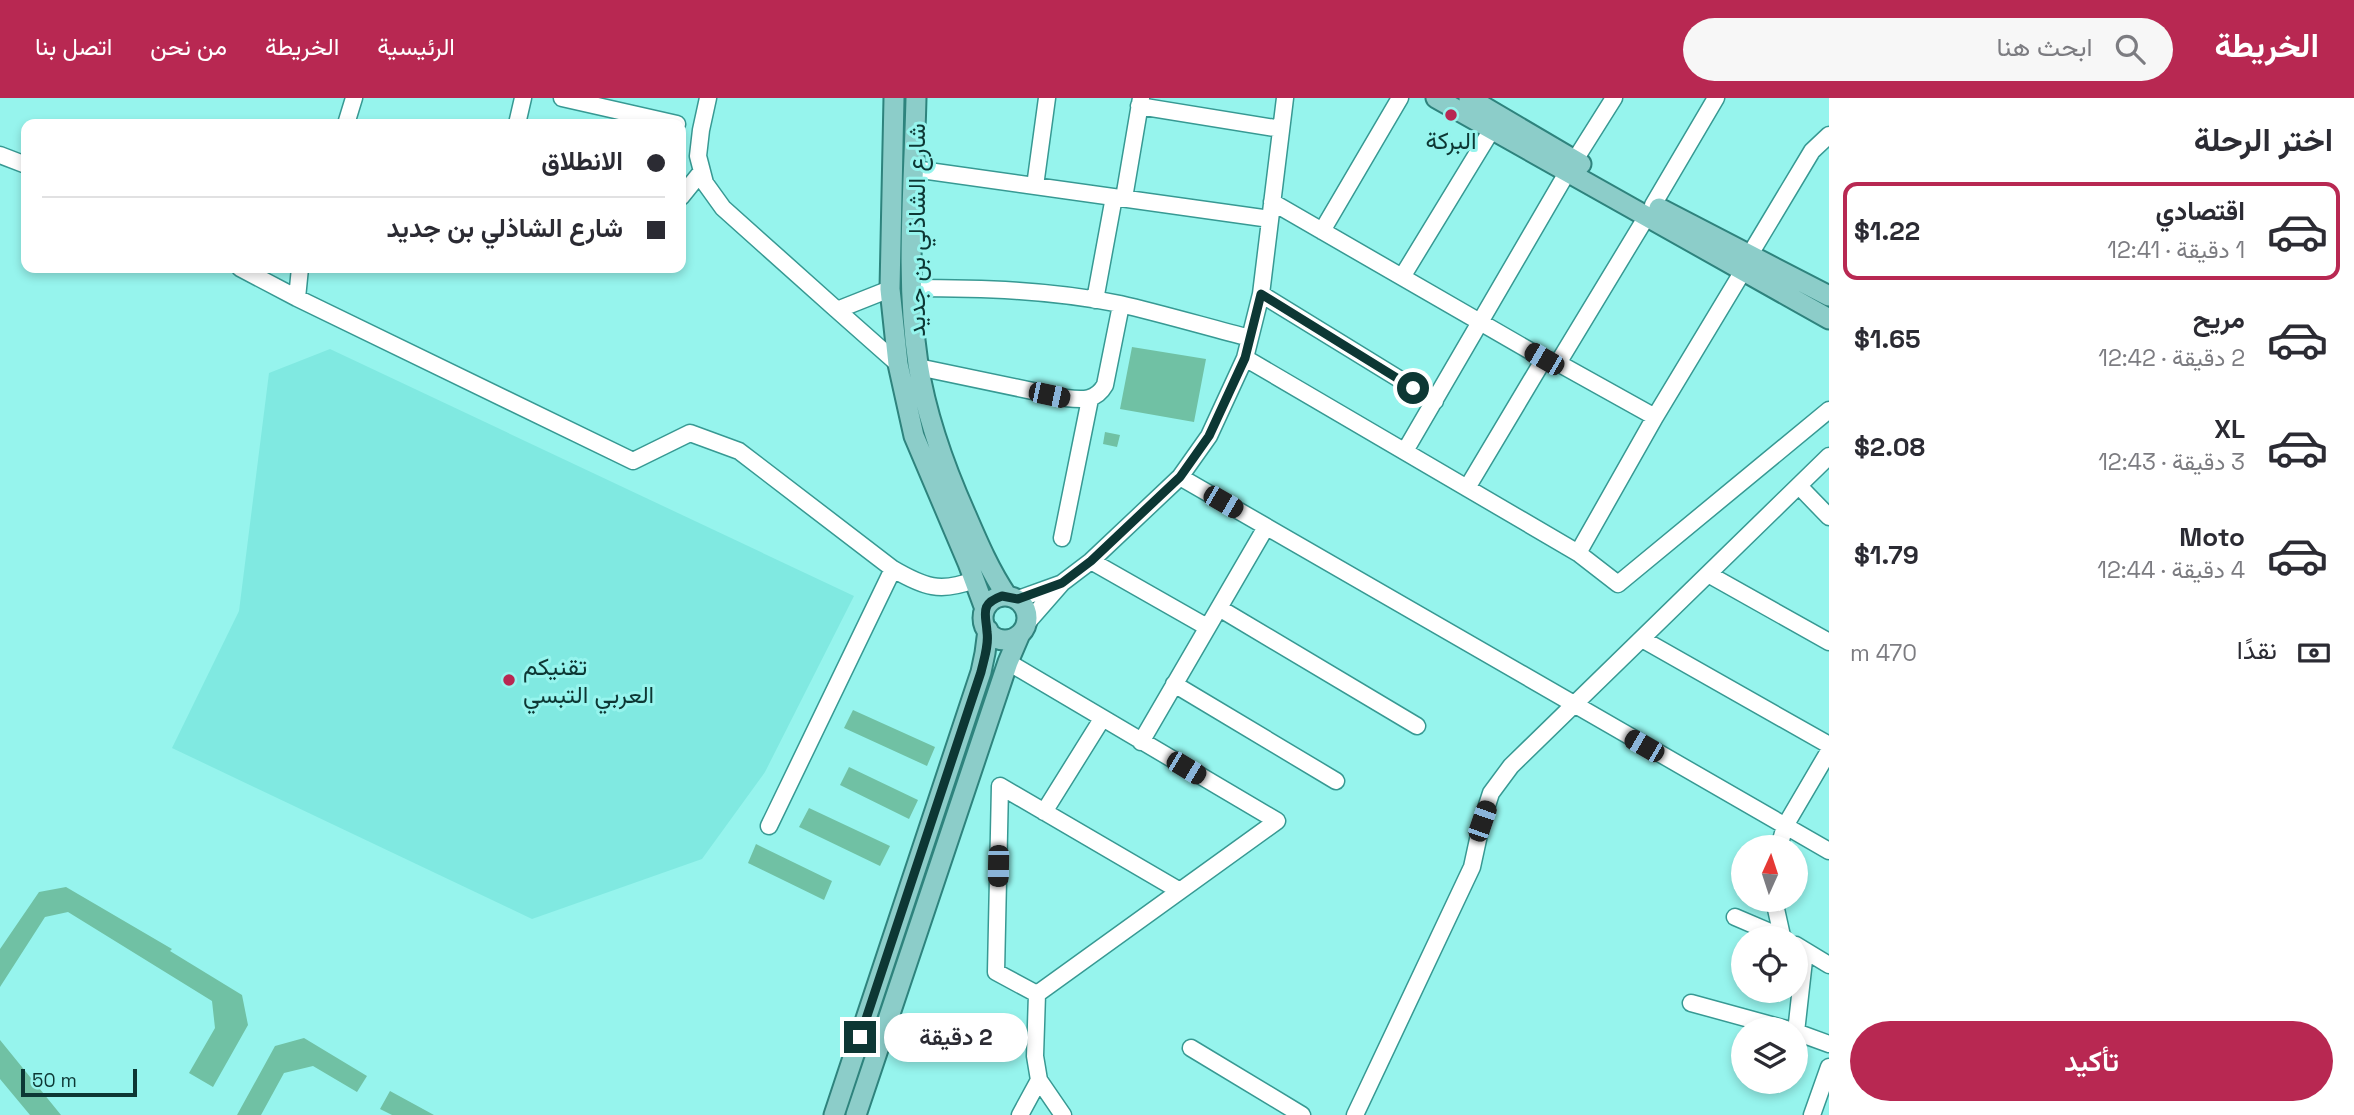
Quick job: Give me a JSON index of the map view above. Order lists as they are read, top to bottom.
{
  "streets": {
    "main road": ["شارع الشاذلي بن جديد"]
  },
  "places": ["البركة", "تقنيكم العربي التبسي"],
  "scale_bar": "50 m",
  "north": "top",
  "page": {
    "header": "الخريطة",
    "search": "ابحث هنا",
    "nav": [
      "الرئيسية",
      "الخريطة",
      "من نحن",
      "اتصل بنا"
    ],
    "heading": "اختر الرحلة",
    "banner": ["الانطلاق", "شارع الشاذلي بن جديد"],
    "list": [
      {
        "name": "اقتصادي",
        "note": "1 دقيقة · 12:41",
        "value": "$1.22"
      },
      {
        "name": "مريح",
        "note": "2 دقيقة · 12:42",
        "value": "$1.65"
      },
      {
        "name": "XL",
        "note": "3 دقيقة · 12:43",
        "value": "$2.08"
      },
      {
        "name": "Moto",
        "note": "4 دقيقة · 12:44",
        "value": "$1.79"
      }
    ],
    "pay": ["نقدًا", "470 m"],
    "buttons": "تأكيد",
    "bubble": "2 دقيقة",
    "scale": "50 m"
  }
}
